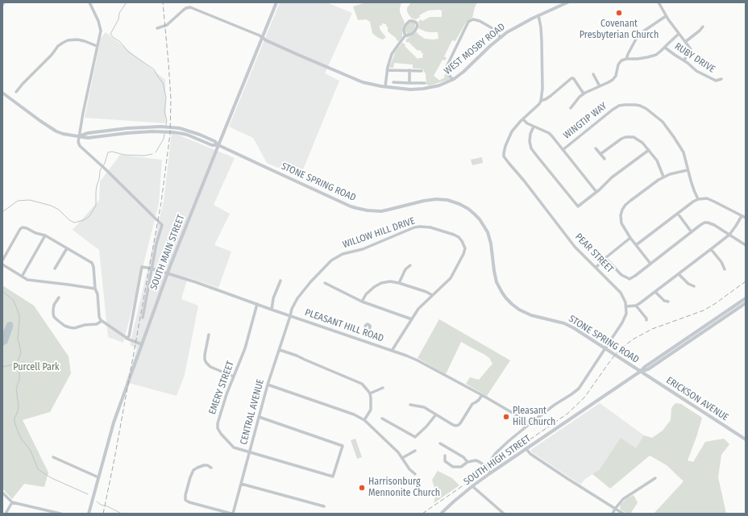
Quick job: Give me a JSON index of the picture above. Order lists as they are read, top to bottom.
{
  "streets": {
    "main road": [
      "WEST MOSBY ROAD",
      "STONE SPRING ROAD",
      "SOUTH MAIN STREET",
      "ERICKSON AVENUE",
      "SOUTH HIGH STREET"
    ],
    "street": [
      "RUBY DRIVE",
      "WINGTIP WAY",
      "WILLOW HILL DRIVE",
      "PEAR STREET",
      "PLEASANT HILL ROAD",
      "EMERY STREET",
      "CENTRAL AVENUE"
    ]
  },
  "crossings": [
    ["WEST MOSBY ROAD", "SOUTH MAIN STREET"],
    ["STONE SPRING ROAD", "SOUTH MAIN STREET"],
    ["STONE SPRING ROAD", "ERICKSON AVENUE"],
    ["STONE SPRING ROAD", "SOUTH HIGH STREET"],
    ["WILLOW HILL DRIVE", "PLEASANT HILL ROAD"],
    ["WILLOW HILL DRIVE", "CENTRAL AVENUE"],
    ["SOUTH MAIN STREET", "PLEASANT HILL ROAD"],
    ["PLEASANT HILL ROAD", "EMERY STREET"],
    ["PLEASANT HILL ROAD", "CENTRAL AVENUE"],
    ["EMERY STREET", "CENTRAL AVENUE"],
    ["ERICKSON AVENUE", "SOUTH HIGH STREET"]
  ],
  "parks": ["Purcell Park"],
  "places": ["Covenant Presbyterian Church", "Pleasant Hill Church", "Harrisonburg Mennonite Church"]
}
